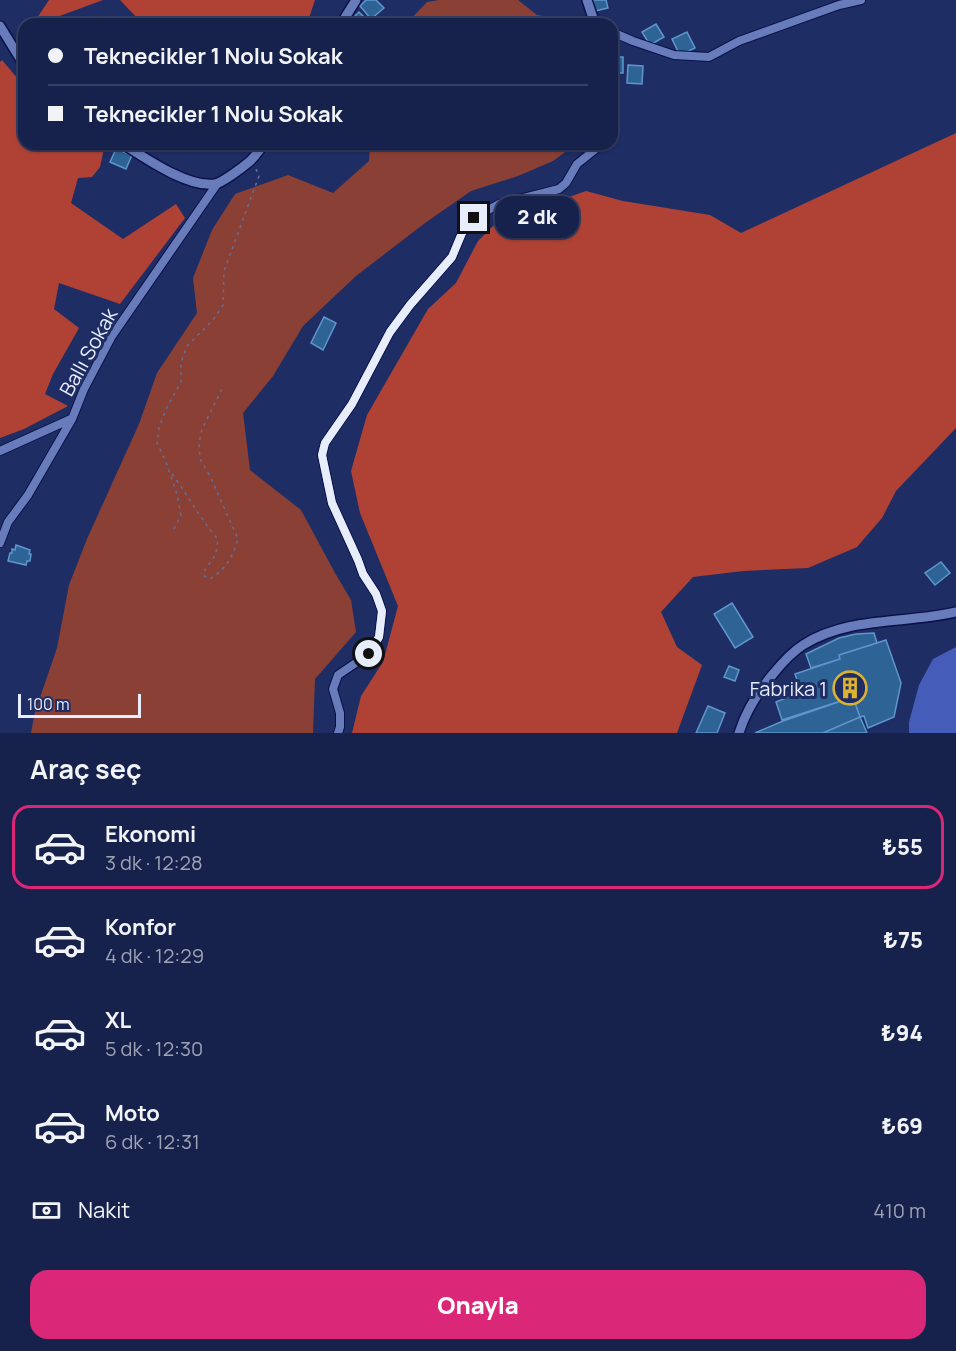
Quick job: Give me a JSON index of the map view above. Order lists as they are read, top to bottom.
{
  "streets": {
    "street": ["Ballı Sokak"]
  },
  "places": {
    "building": ["Fabrika 1"]
  },
  "scale_bar": "100 m",
  "page": {
    "banner": ["Teknecikler 1 Nolu Sokak", "Teknecikler 1 Nolu Sokak"],
    "bubble": "2 dk",
    "scale": "100 m",
    "heading": "Araç seç",
    "list": [
      {
        "name": "Ekonomi",
        "note": "3 dk · 12:28",
        "value": "₺55"
      },
      {
        "name": "Konfor",
        "note": "4 dk · 12:29",
        "value": "₺75"
      },
      {
        "name": "XL",
        "note": "5 dk · 12:30",
        "value": "₺94"
      },
      {
        "name": "Moto",
        "note": "6 dk · 12:31",
        "value": "₺69"
      }
    ],
    "pay": ["Nakit", "410 m"],
    "buttons": "Onayla"
  }
}
